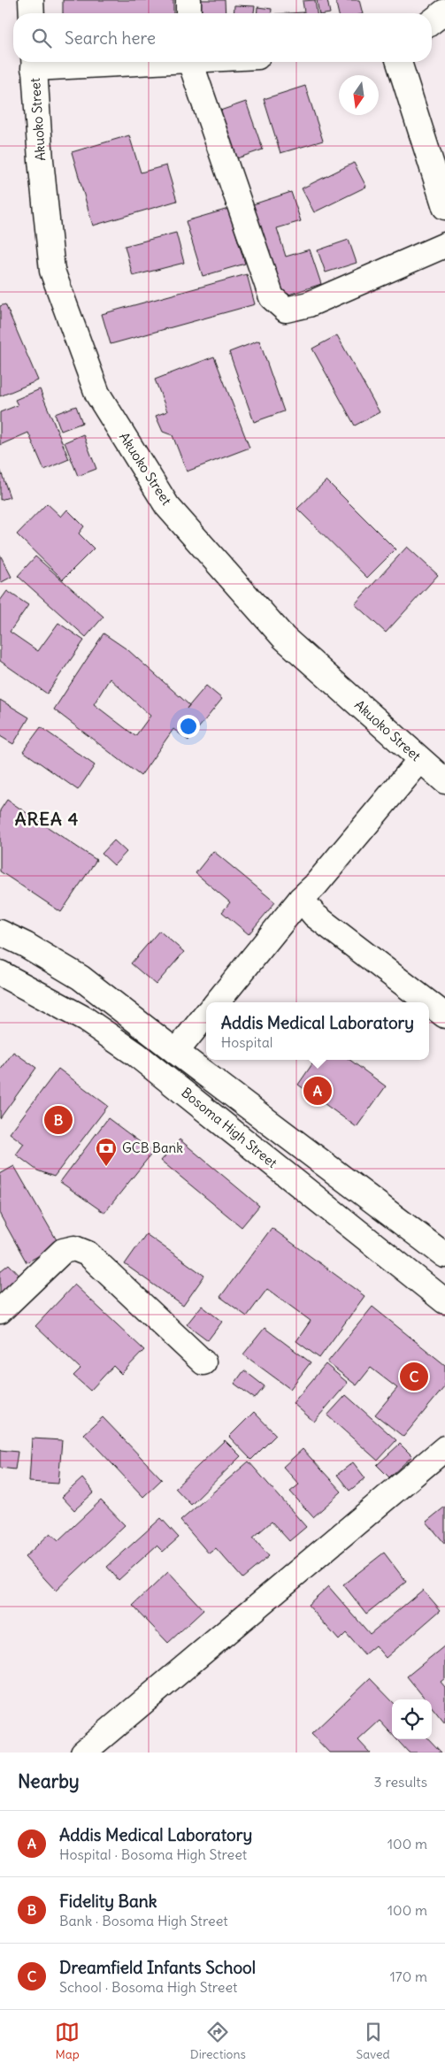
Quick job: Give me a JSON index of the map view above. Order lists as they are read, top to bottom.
{
  "streets": {
    "street": ["Akuoko Street", "Bosoma High Street"]
  },
  "districts": ["AREA 4"],
  "places": {
    "bank": ["GCB Bank"]
  },
  "north": "bottom",
  "page": {
    "search": "Search here",
    "popup": ["Addis Medical Laboratory", "Hospital"],
    "pins": ["A", "B", "C"],
    "heading": ["Nearby", "3 results"],
    "list": [
      {
        "mark": "A",
        "name": "Addis Medical Laboratory",
        "note": "Hospital · Bosoma High Street",
        "value": "100 m"
      },
      {
        "mark": "B",
        "name": "Fidelity Bank",
        "note": "Bank · Bosoma High Street",
        "value": "100 m"
      },
      {
        "mark": "C",
        "name": "Dreamfield Infants School",
        "note": "School · Bosoma High Street",
        "value": "170 m"
      }
    ],
    "nav": ["Map", "Directions", "Saved"]
  }
}
